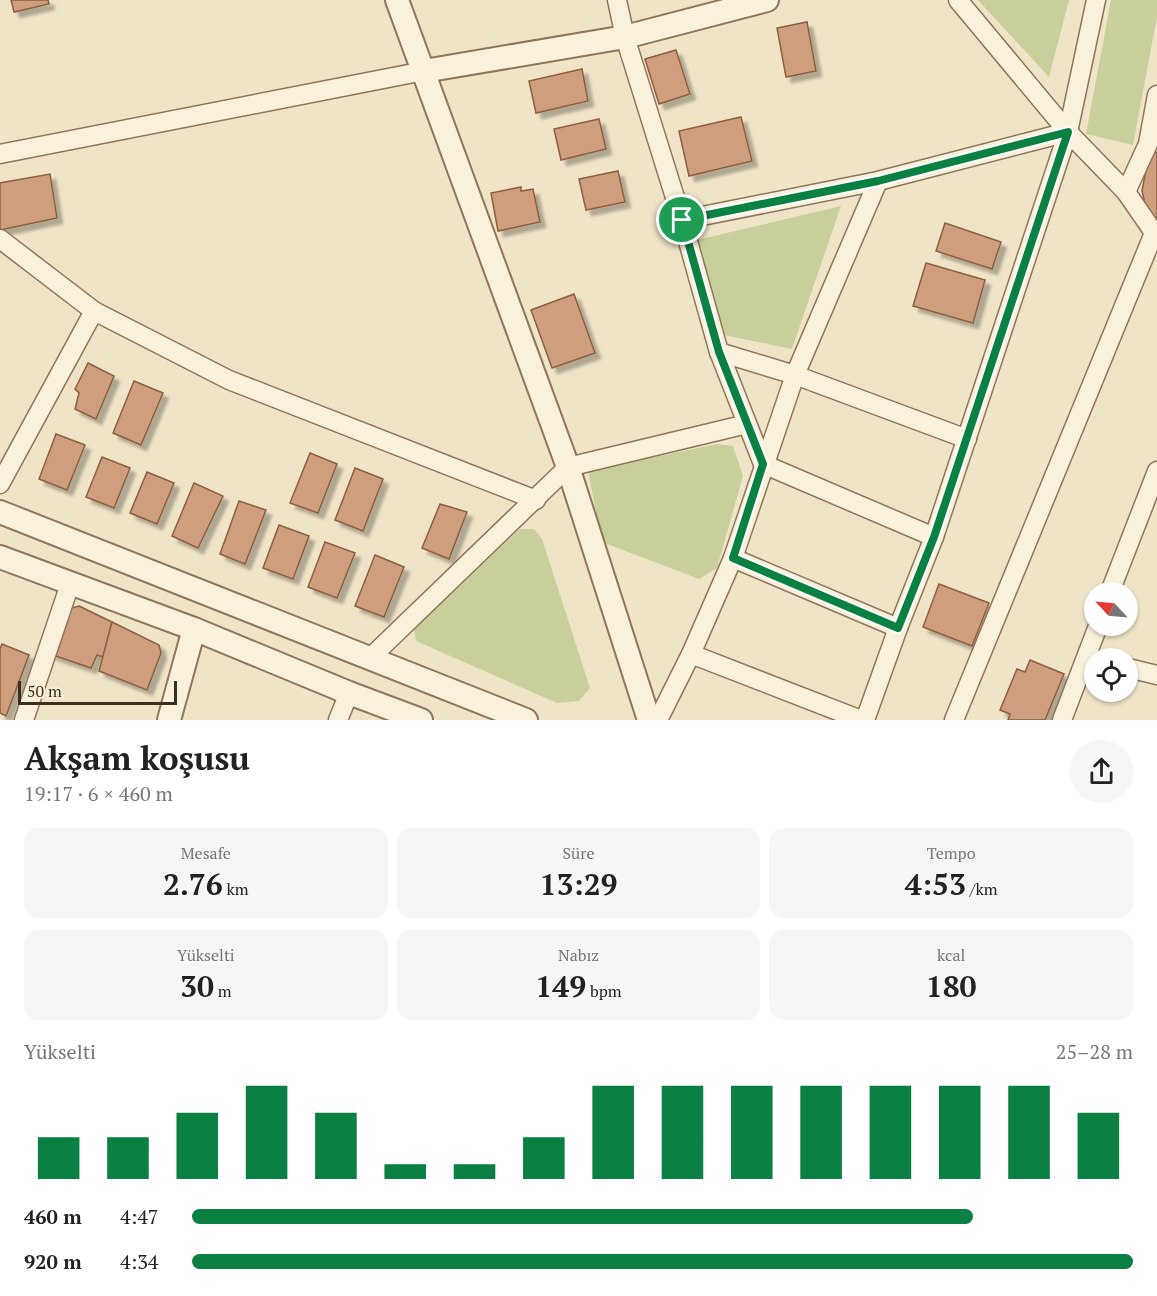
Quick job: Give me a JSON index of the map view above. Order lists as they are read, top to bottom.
{
  "scale_bar": "50 m",
  "north": "top left",
  "page": {
    "scale": "50 m",
    "heading": ["Akşam koşusu", "19:17 · 6 × 460 m"],
    "stats": [
      ["Mesafe", "2.76 km"],
      ["Süre", "13:29"],
      ["Tempo", "4:53 /km"],
      ["Yükselti", "30 m"],
      ["Nabız", "149 bpm"],
      ["kcal", "180"]
    ],
    "chart": ["Yükselti", "25–28 m"],
    "list": [
      {
        "name": "460 m",
        "note": "4:47"
      },
      {
        "name": "920 m",
        "note": "4:34"
      }
    ]
  }
}
